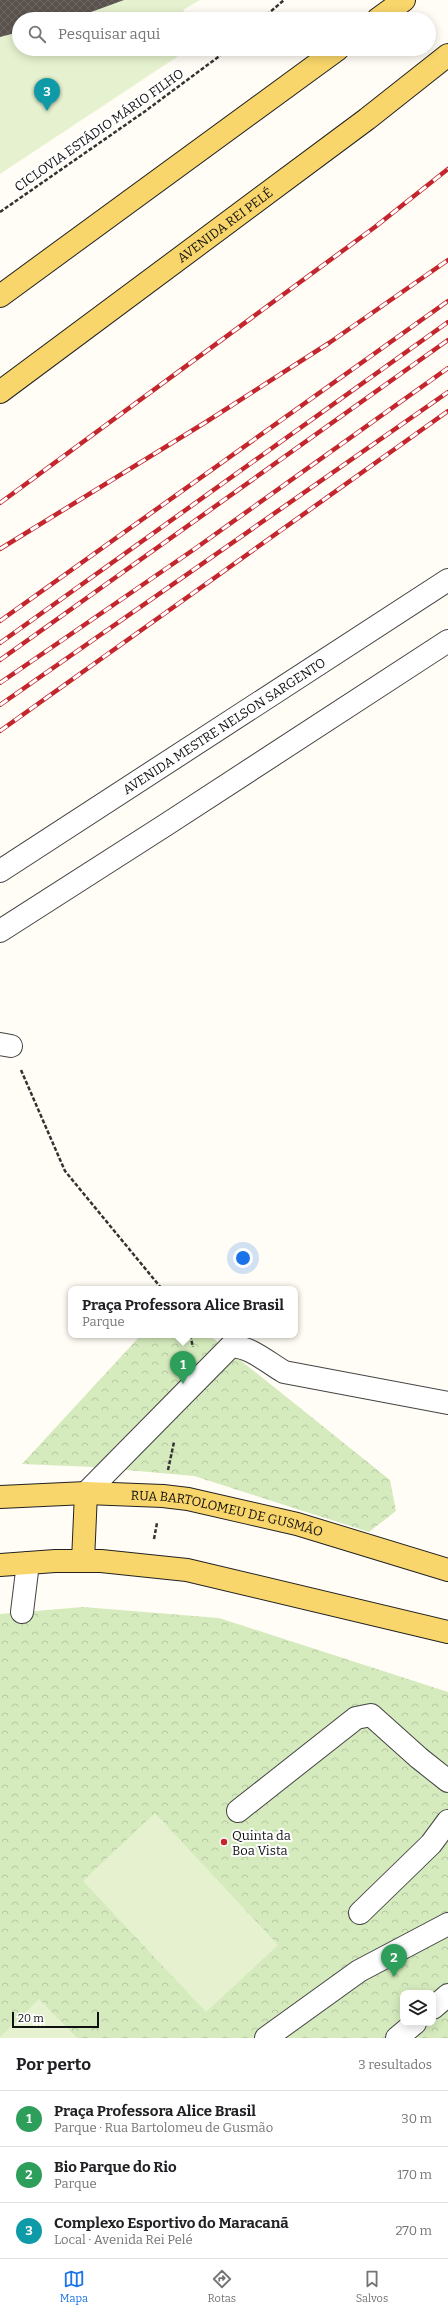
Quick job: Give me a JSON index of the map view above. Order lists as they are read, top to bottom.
{
  "streets": {
    "main road": ["AVENIDA REI PELÉ", "RUA BARTOLOMEU DE GUSMÃO"],
    "street": ["AVENIDA MESTRE NELSON SARGENTO"],
    "path": ["CICLOVIA ESTÁDIO MÁRIO FILHO"]
  },
  "places": ["Quinta da Boa Vista"],
  "scale_bar": "20 m",
  "page": {
    "search": "Pesquisar aqui",
    "pins": ["3", "1", "2"],
    "popup": ["Praça Professora Alice Brasil", "Parque"],
    "scale": "20 m",
    "heading": ["Por perto", "3 resultados"],
    "list": [
      {
        "mark": "1",
        "name": "Praça Professora Alice Brasil",
        "note": "Parque · Rua Bartolomeu de Gusmão",
        "value": "30 m"
      },
      {
        "mark": "2",
        "name": "Bio Parque do Rio",
        "note": "Parque",
        "value": "170 m"
      },
      {
        "mark": "3",
        "name": "Complexo Esportivo do Maracanã",
        "note": "Local · Avenida Rei Pelé",
        "value": "270 m"
      }
    ],
    "nav": ["Mapa", "Rotas", "Salvos"]
  }
}
